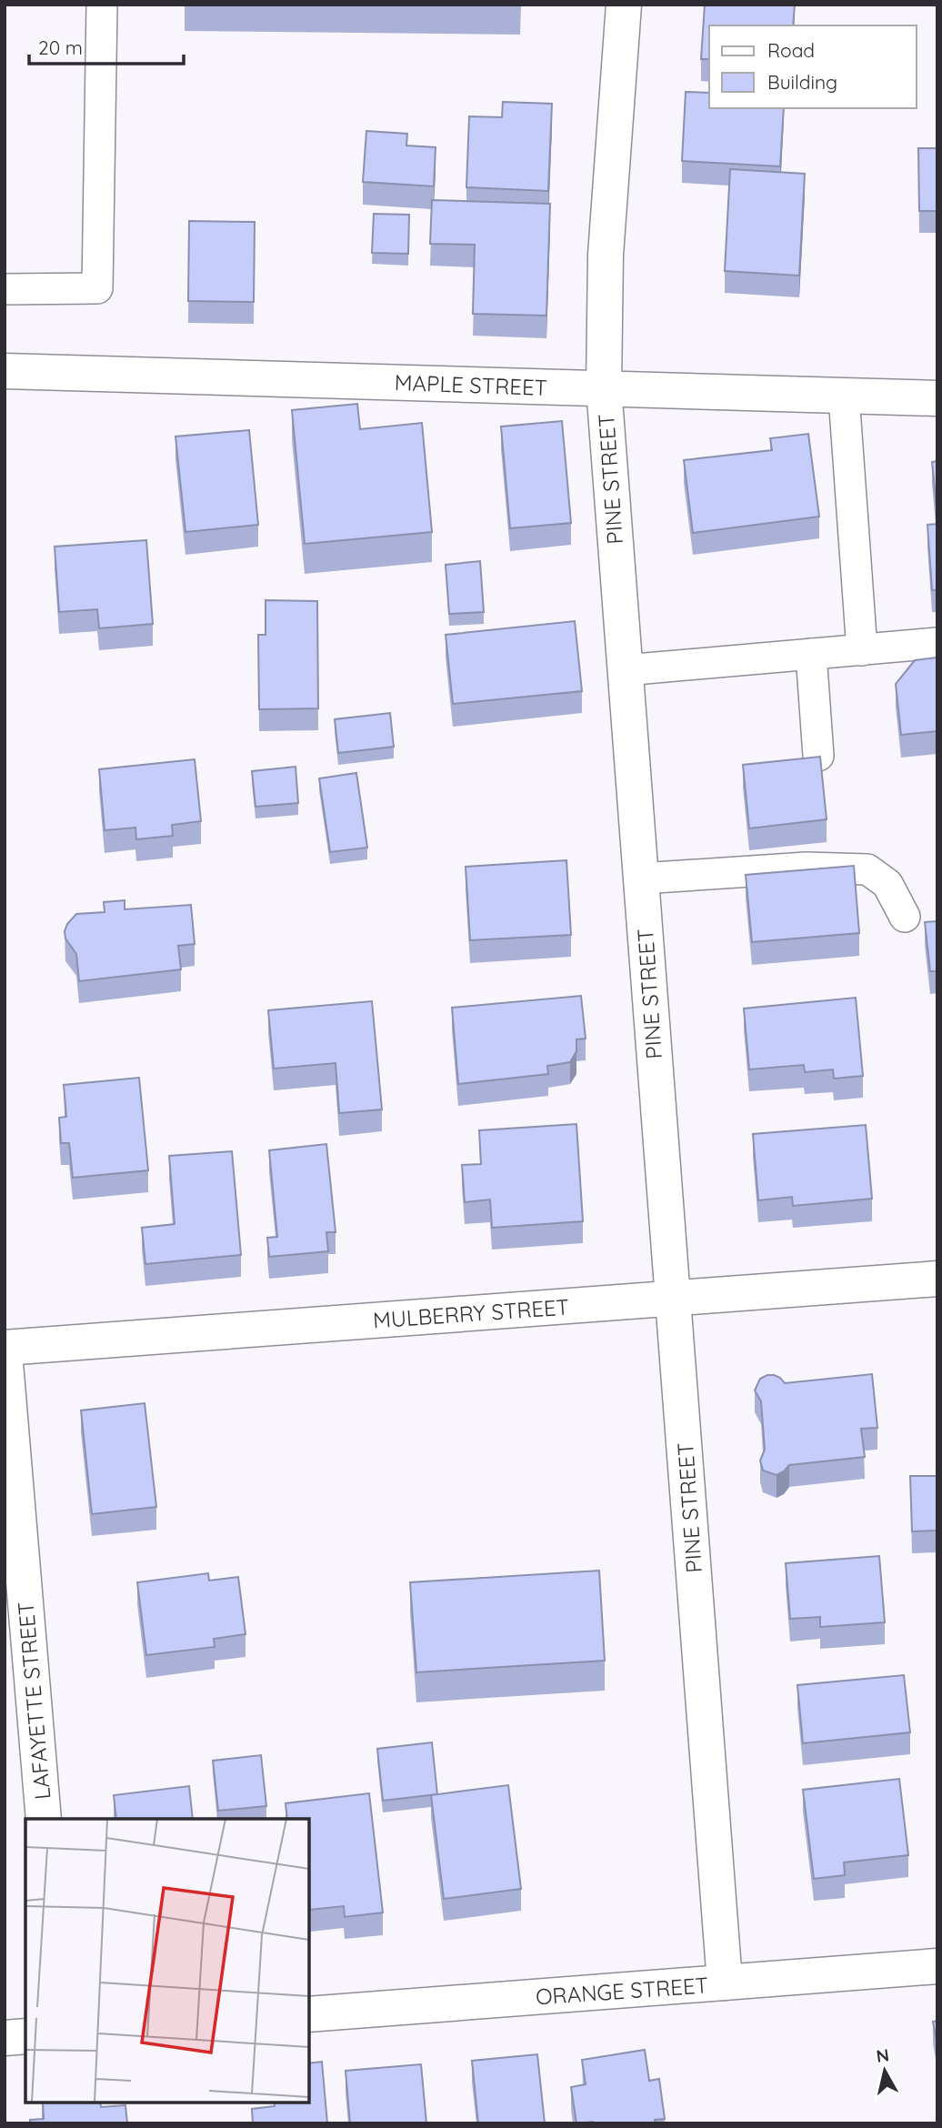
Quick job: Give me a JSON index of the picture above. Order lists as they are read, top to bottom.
{
  "streets": {
    "street": [
      "MAPLE STREET",
      "PINE STREET",
      "MULBERRY STREET",
      "LAFAYETTE STREET",
      "ORANGE STREET"
    ]
  },
  "crossings": [
    ["MAPLE STREET", "PINE STREET"],
    ["PINE STREET", "MULBERRY STREET"],
    ["PINE STREET", "ORANGE STREET"],
    ["MULBERRY STREET", "LAFAYETTE STREET"]
  ],
  "legend": ["Road", "Building"],
  "scale_bar": "20 m",
  "north": "top"
}
